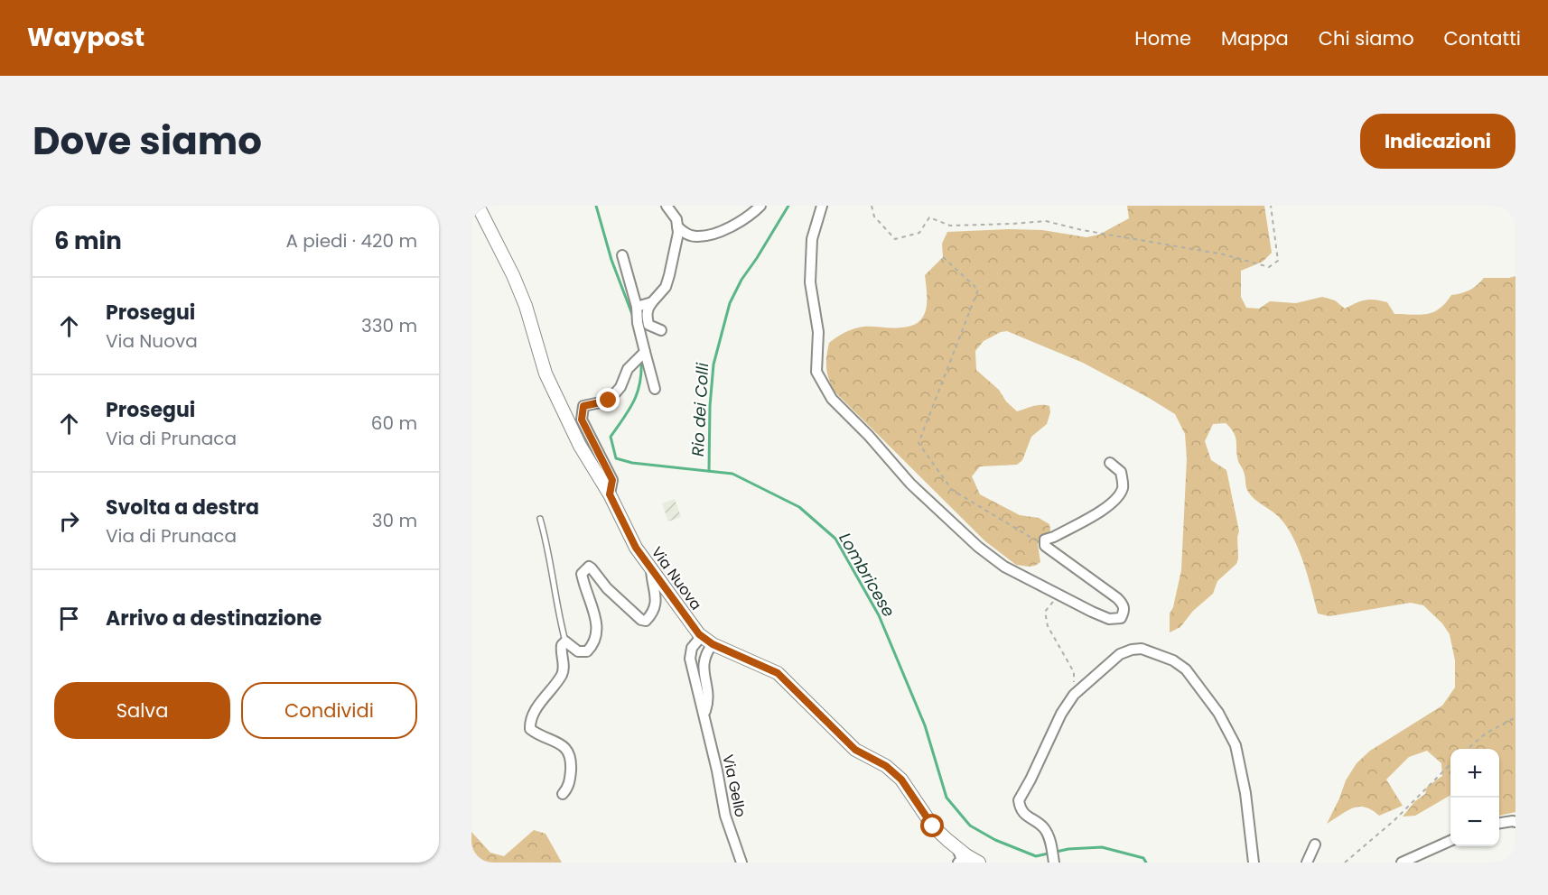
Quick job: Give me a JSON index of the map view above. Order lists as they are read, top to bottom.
{
  "streets": {
    "street": ["Via Nuova", "Via Gello"]
  },
  "crossings": [
    ["Via Nuova", "Via Gello"]
  ],
  "water": ["Rio dei Colli", "Lombricese"],
  "page": {
    "header": "Waypost",
    "nav": [
      "Home",
      "Mappa",
      "Chi siamo",
      "Contatti"
    ],
    "title": "Dove siamo",
    "buttons": [
      "Indicazioni",
      ["Salva", "Condividi"]
    ],
    "heading": ["6 min", "A piedi · 420 m"],
    "list": [
      ["Prosegui", "Via Nuova", "330 m"],
      ["Prosegui", "Via di Prunaca", "60 m"],
      ["Svolta a destra", "Via di Prunaca", "30 m"],
      "Arrivo a destinazione"
    ],
    "map_buttons": ["+", "−"]
  }
}
